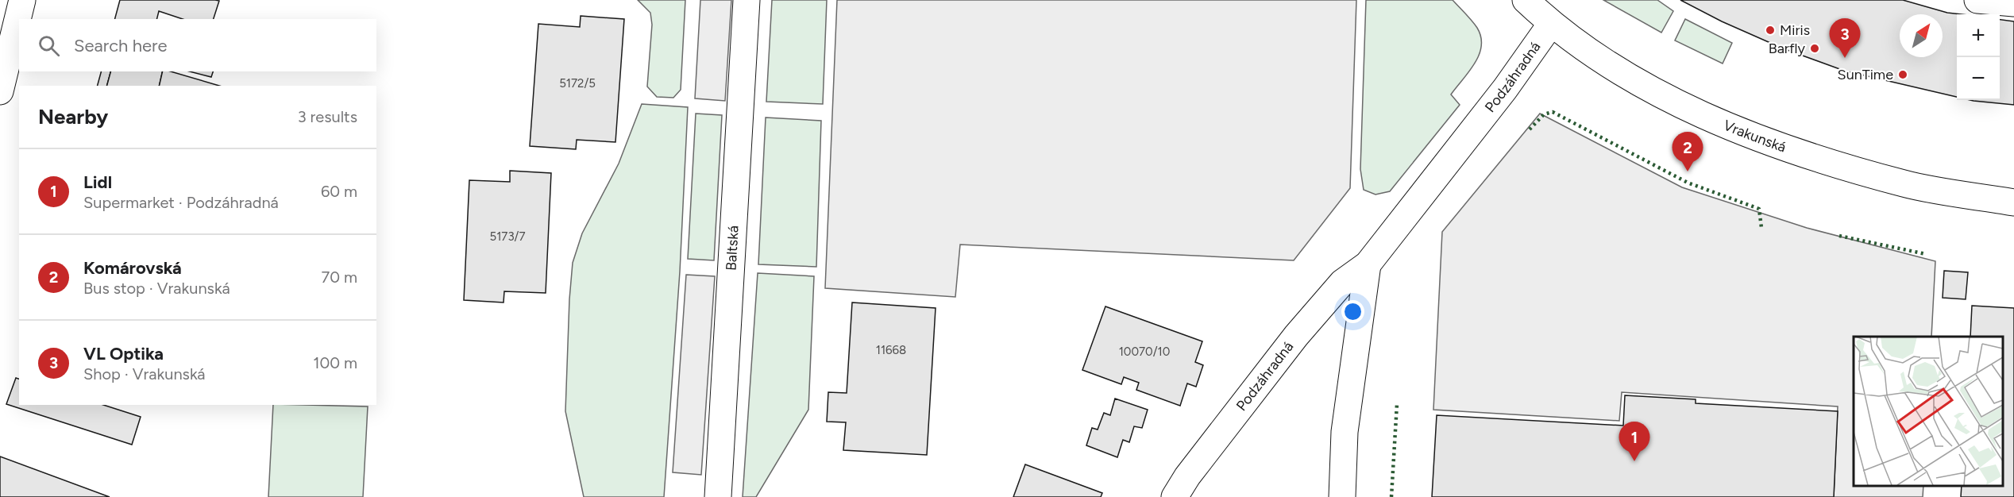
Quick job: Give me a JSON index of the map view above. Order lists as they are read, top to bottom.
{
  "streets": {
    "street": ["Podzáhradná", "Vrakunská", "Baltská"]
  },
  "crossings": [
    ["Podzáhradná", "Vrakunská"]
  ],
  "places": ["Miris", "Barfly", "SunTime"],
  "house_numbers": [
    "5172/5",
    "5173/7",
    "11668",
    "10070/10"
  ],
  "north": "top right",
  "page": {
    "map_buttons": ["+", "−"],
    "pins": ["3", "2", "1"],
    "search": "Search here",
    "heading": ["Nearby", "3 results"],
    "list": [
      {
        "mark": "1",
        "name": "Lidl",
        "note": "Supermarket · Podzáhradná",
        "value": "60 m"
      },
      {
        "mark": "2",
        "name": "Komárovská",
        "note": "Bus stop · Vrakunská",
        "value": "70 m"
      },
      {
        "mark": "3",
        "name": "VL Optika",
        "note": "Shop · Vrakunská",
        "value": "100 m"
      }
    ]
  }
}
